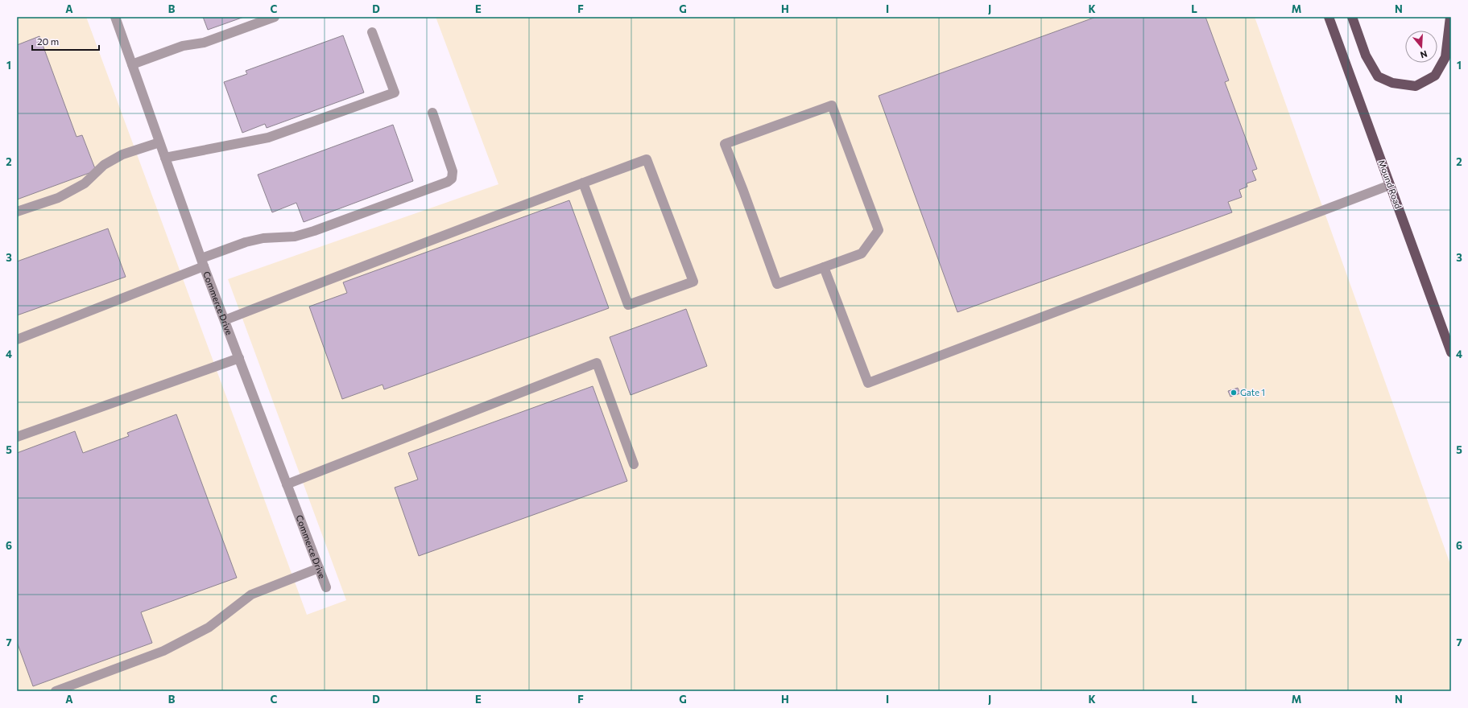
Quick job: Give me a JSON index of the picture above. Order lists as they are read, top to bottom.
{
  "streets": {
    "main road": ["Mound Road"],
    "street": ["Commerce Drive"]
  },
  "places": ["Gate 1"],
  "scale_bar": "20 m",
  "north": "bottom",
  "grid": {
    "columns": [
      "A",
      "B",
      "C",
      "D",
      "E",
      "F",
      "G",
      "H",
      "I",
      "J",
      "K",
      "L",
      "M",
      "N"
    ],
    "rows": [
      "1",
      "2",
      "3",
      "4",
      "5",
      "6",
      "7"
    ]
  }
}
